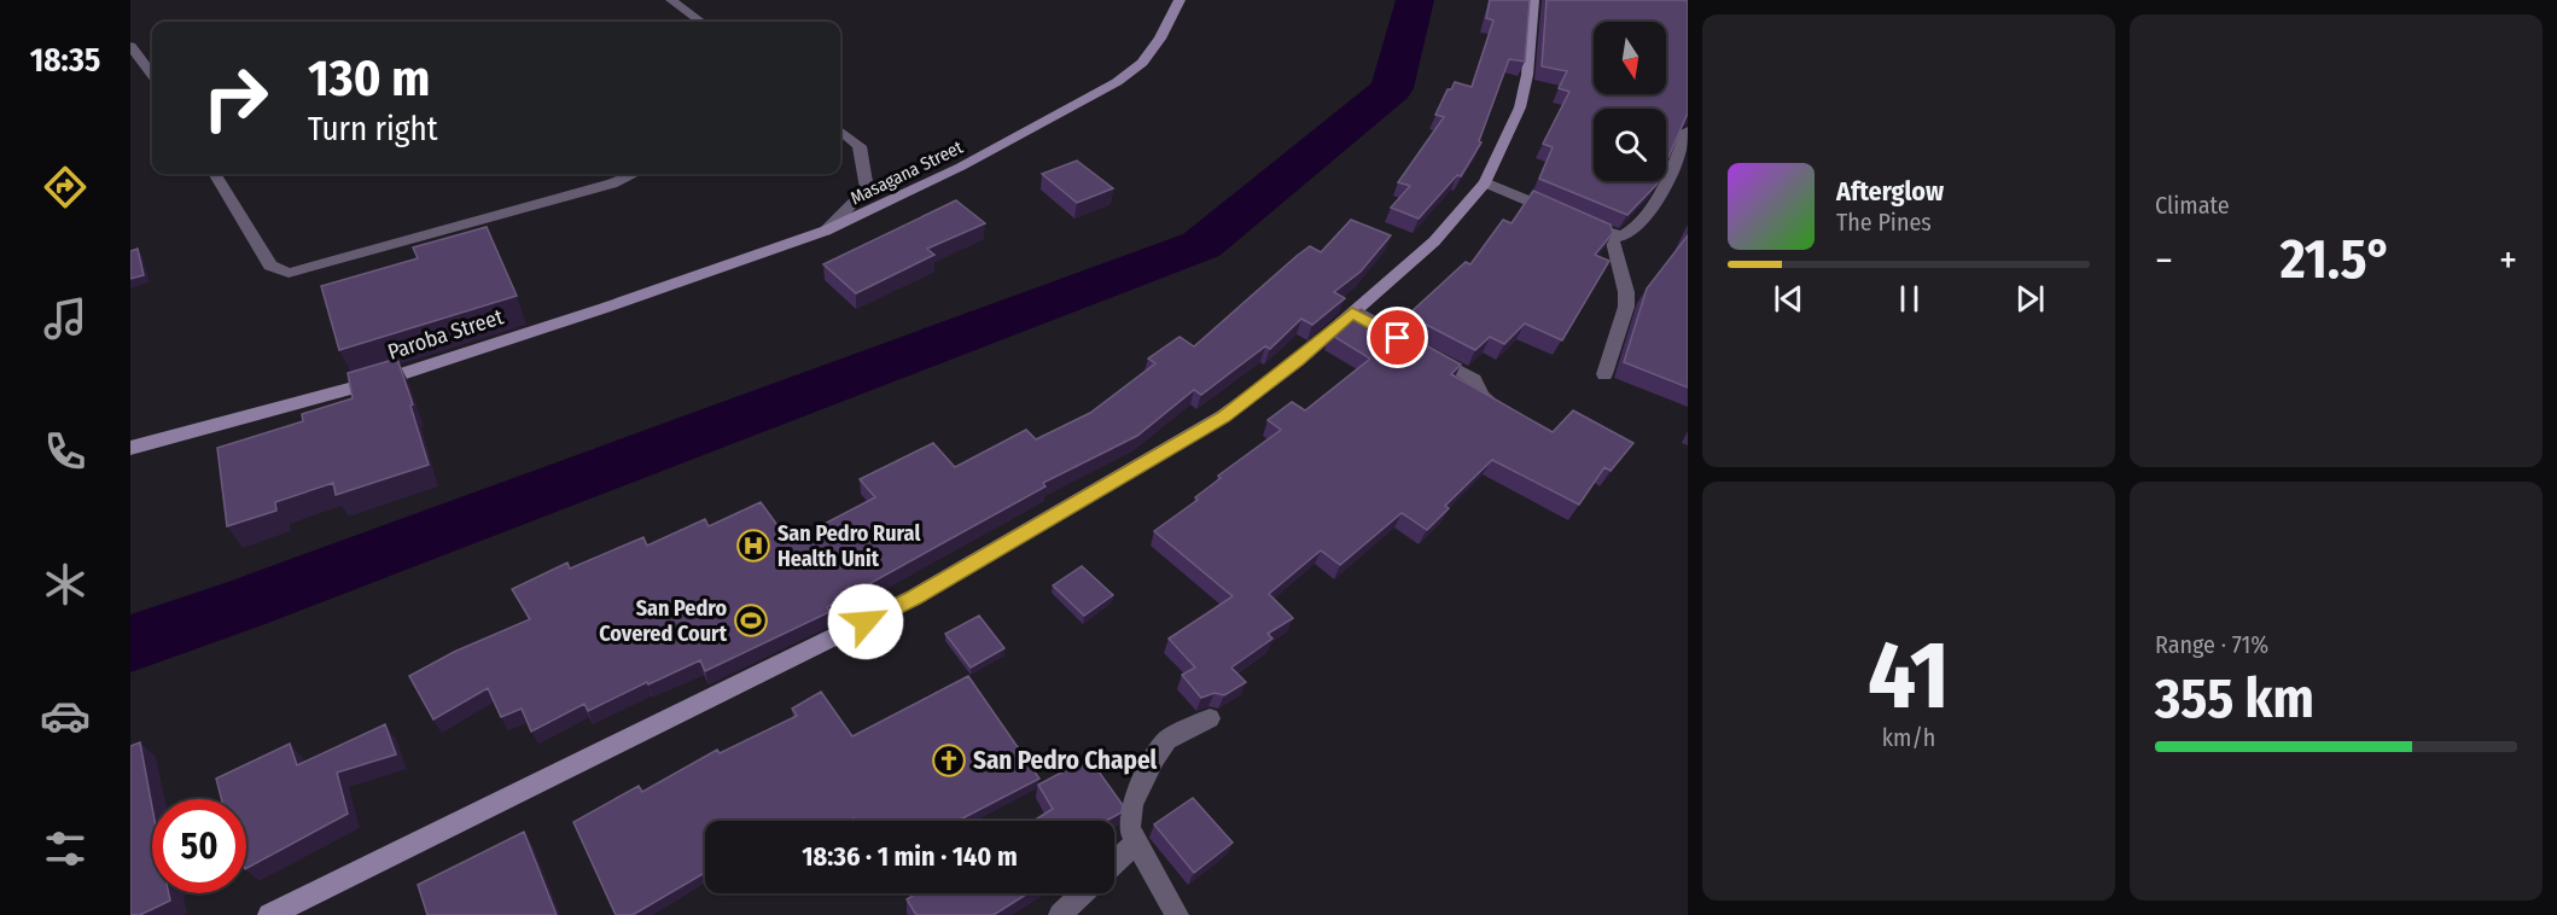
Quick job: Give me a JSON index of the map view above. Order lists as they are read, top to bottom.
{
  "streets": {
    "main road": ["Masagana Street", "Paroba Street"]
  },
  "crossings": [
    ["Masagana Street", "Paroba Street"]
  ],
  "places": {
    "hospital": ["San Pedro Rural Health Unit"],
    "sports": ["San Pedro Covered Court"],
    "church": ["San Pedro Chapel"]
  },
  "north": "bottom",
  "page": {
    "tabs": "18:35",
    "tile": [
      "Climate",
      ["41", "km/h"],
      ["Range · 71%", "355 km"]
    ],
    "turn": ["130 m", "Turn right"],
    "song": ["Afterglow", "The Pines"],
    "heat": ["−", "21.5°", "+"],
    "limit": "50",
    "trip": "18:36 · 1 min · 140 m"
  }
}
